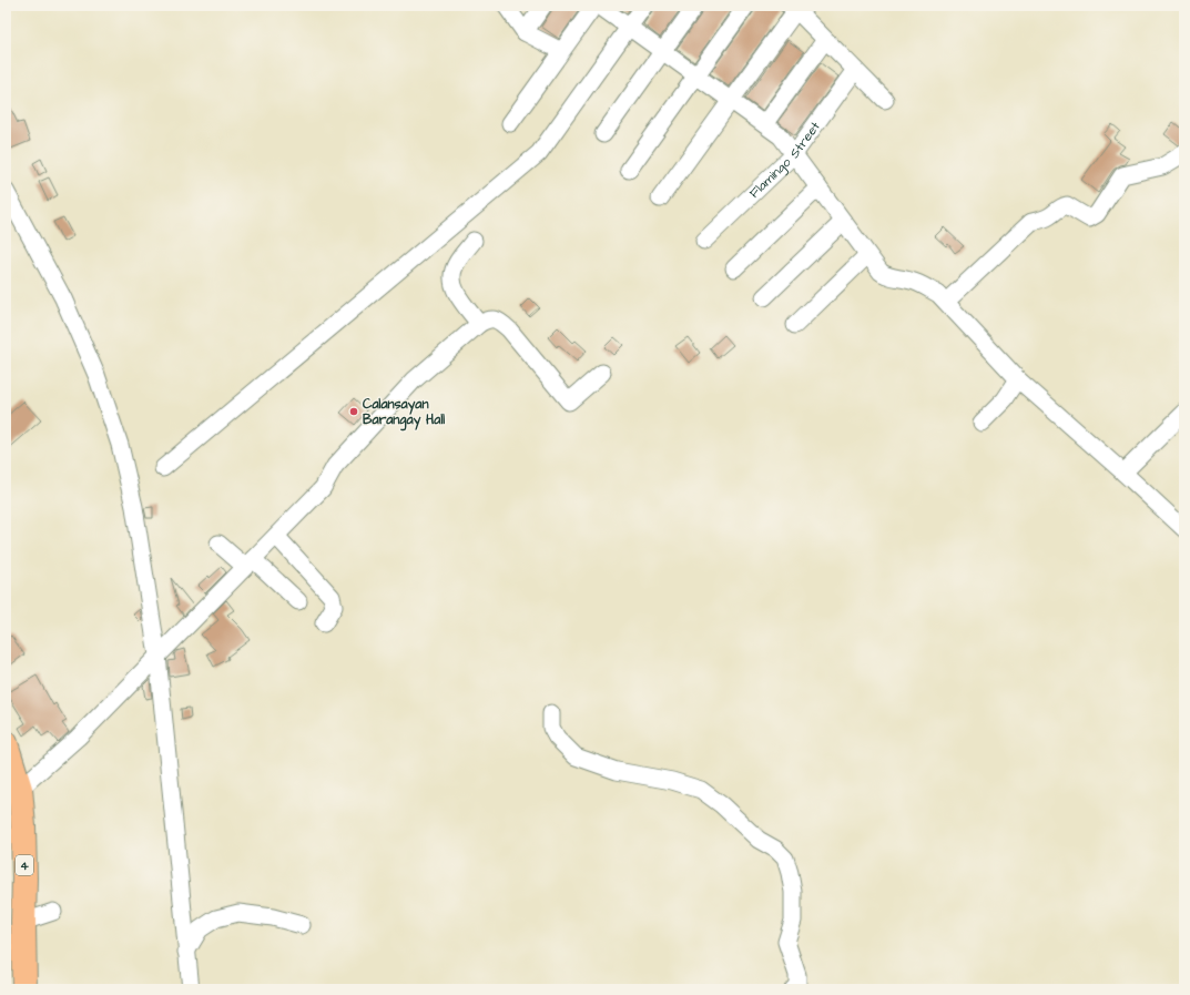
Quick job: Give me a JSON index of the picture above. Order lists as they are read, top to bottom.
{
  "streets": {
    "highway": ["4"],
    "street": ["Flamingo Street"]
  },
  "places": ["Calansayan Barangay Hall"]
}
